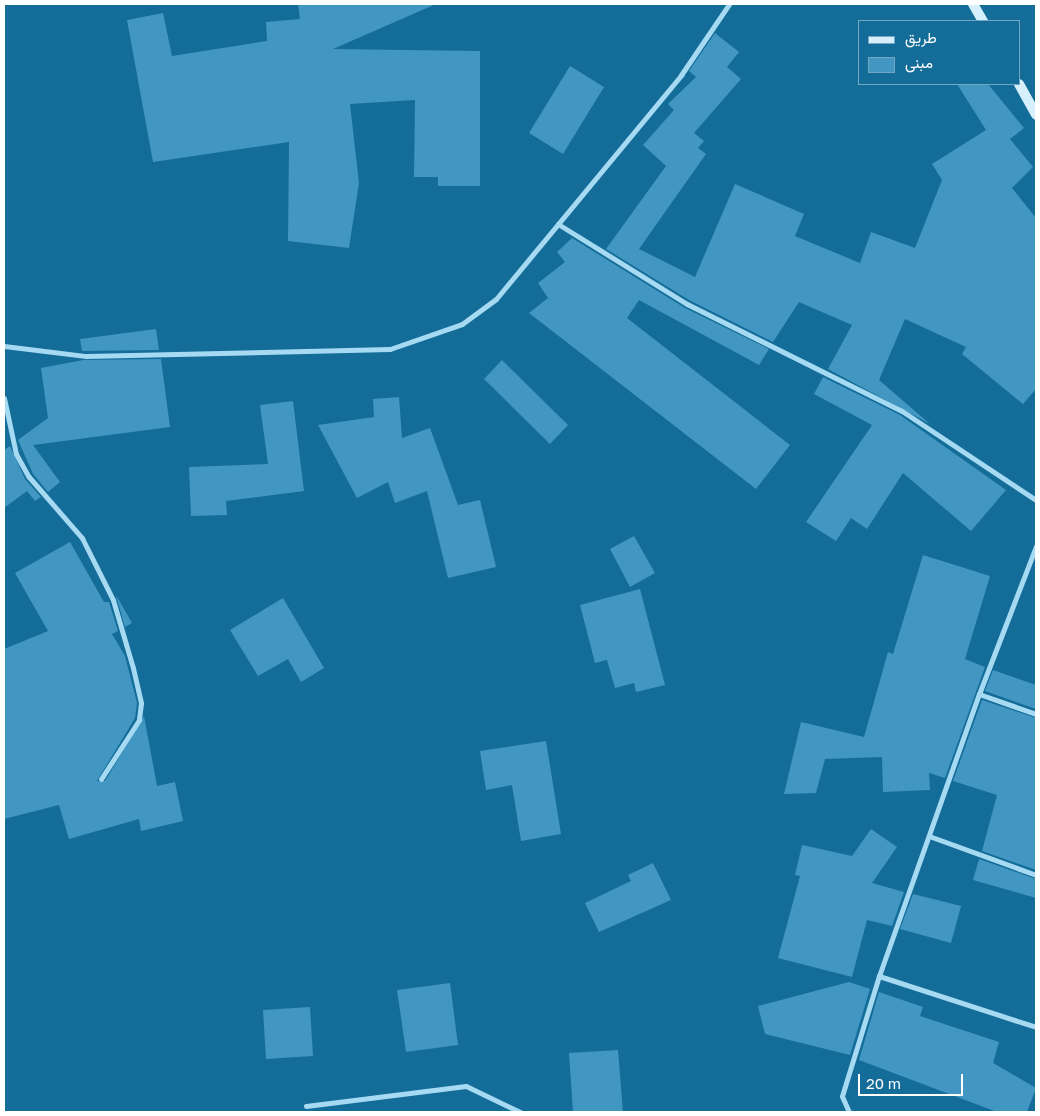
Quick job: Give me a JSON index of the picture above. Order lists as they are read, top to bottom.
{
  "legend": ["طريق", "مبنى"],
  "scale_bar": "20 m"
}
